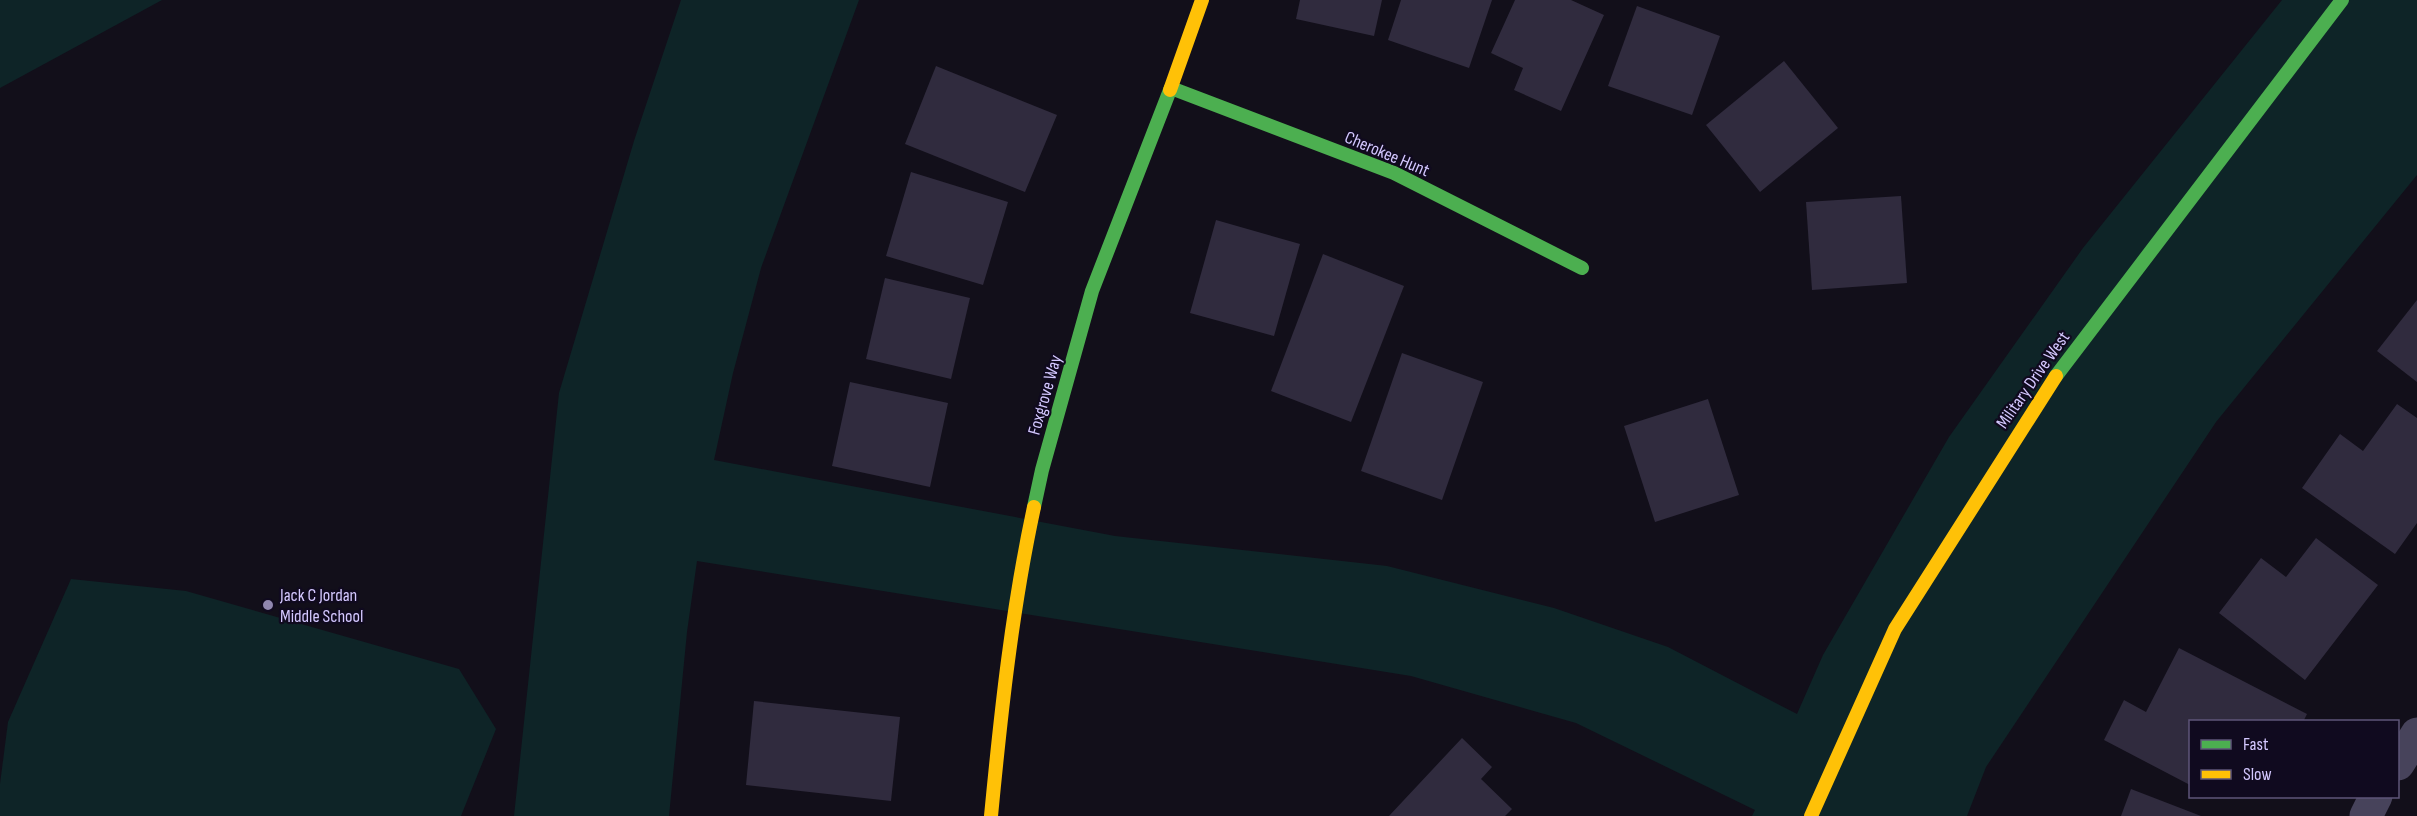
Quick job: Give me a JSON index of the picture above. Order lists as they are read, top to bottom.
{
  "streets": {
    "street": ["Cherokee Hunt", "Military Drive West", "Foxgrove Way"]
  },
  "crossings": [
    ["Cherokee Hunt", "Foxgrove Way"]
  ],
  "places": ["Jack C Jordan Middle School"],
  "legend": ["Fast", "Slow"]
}
